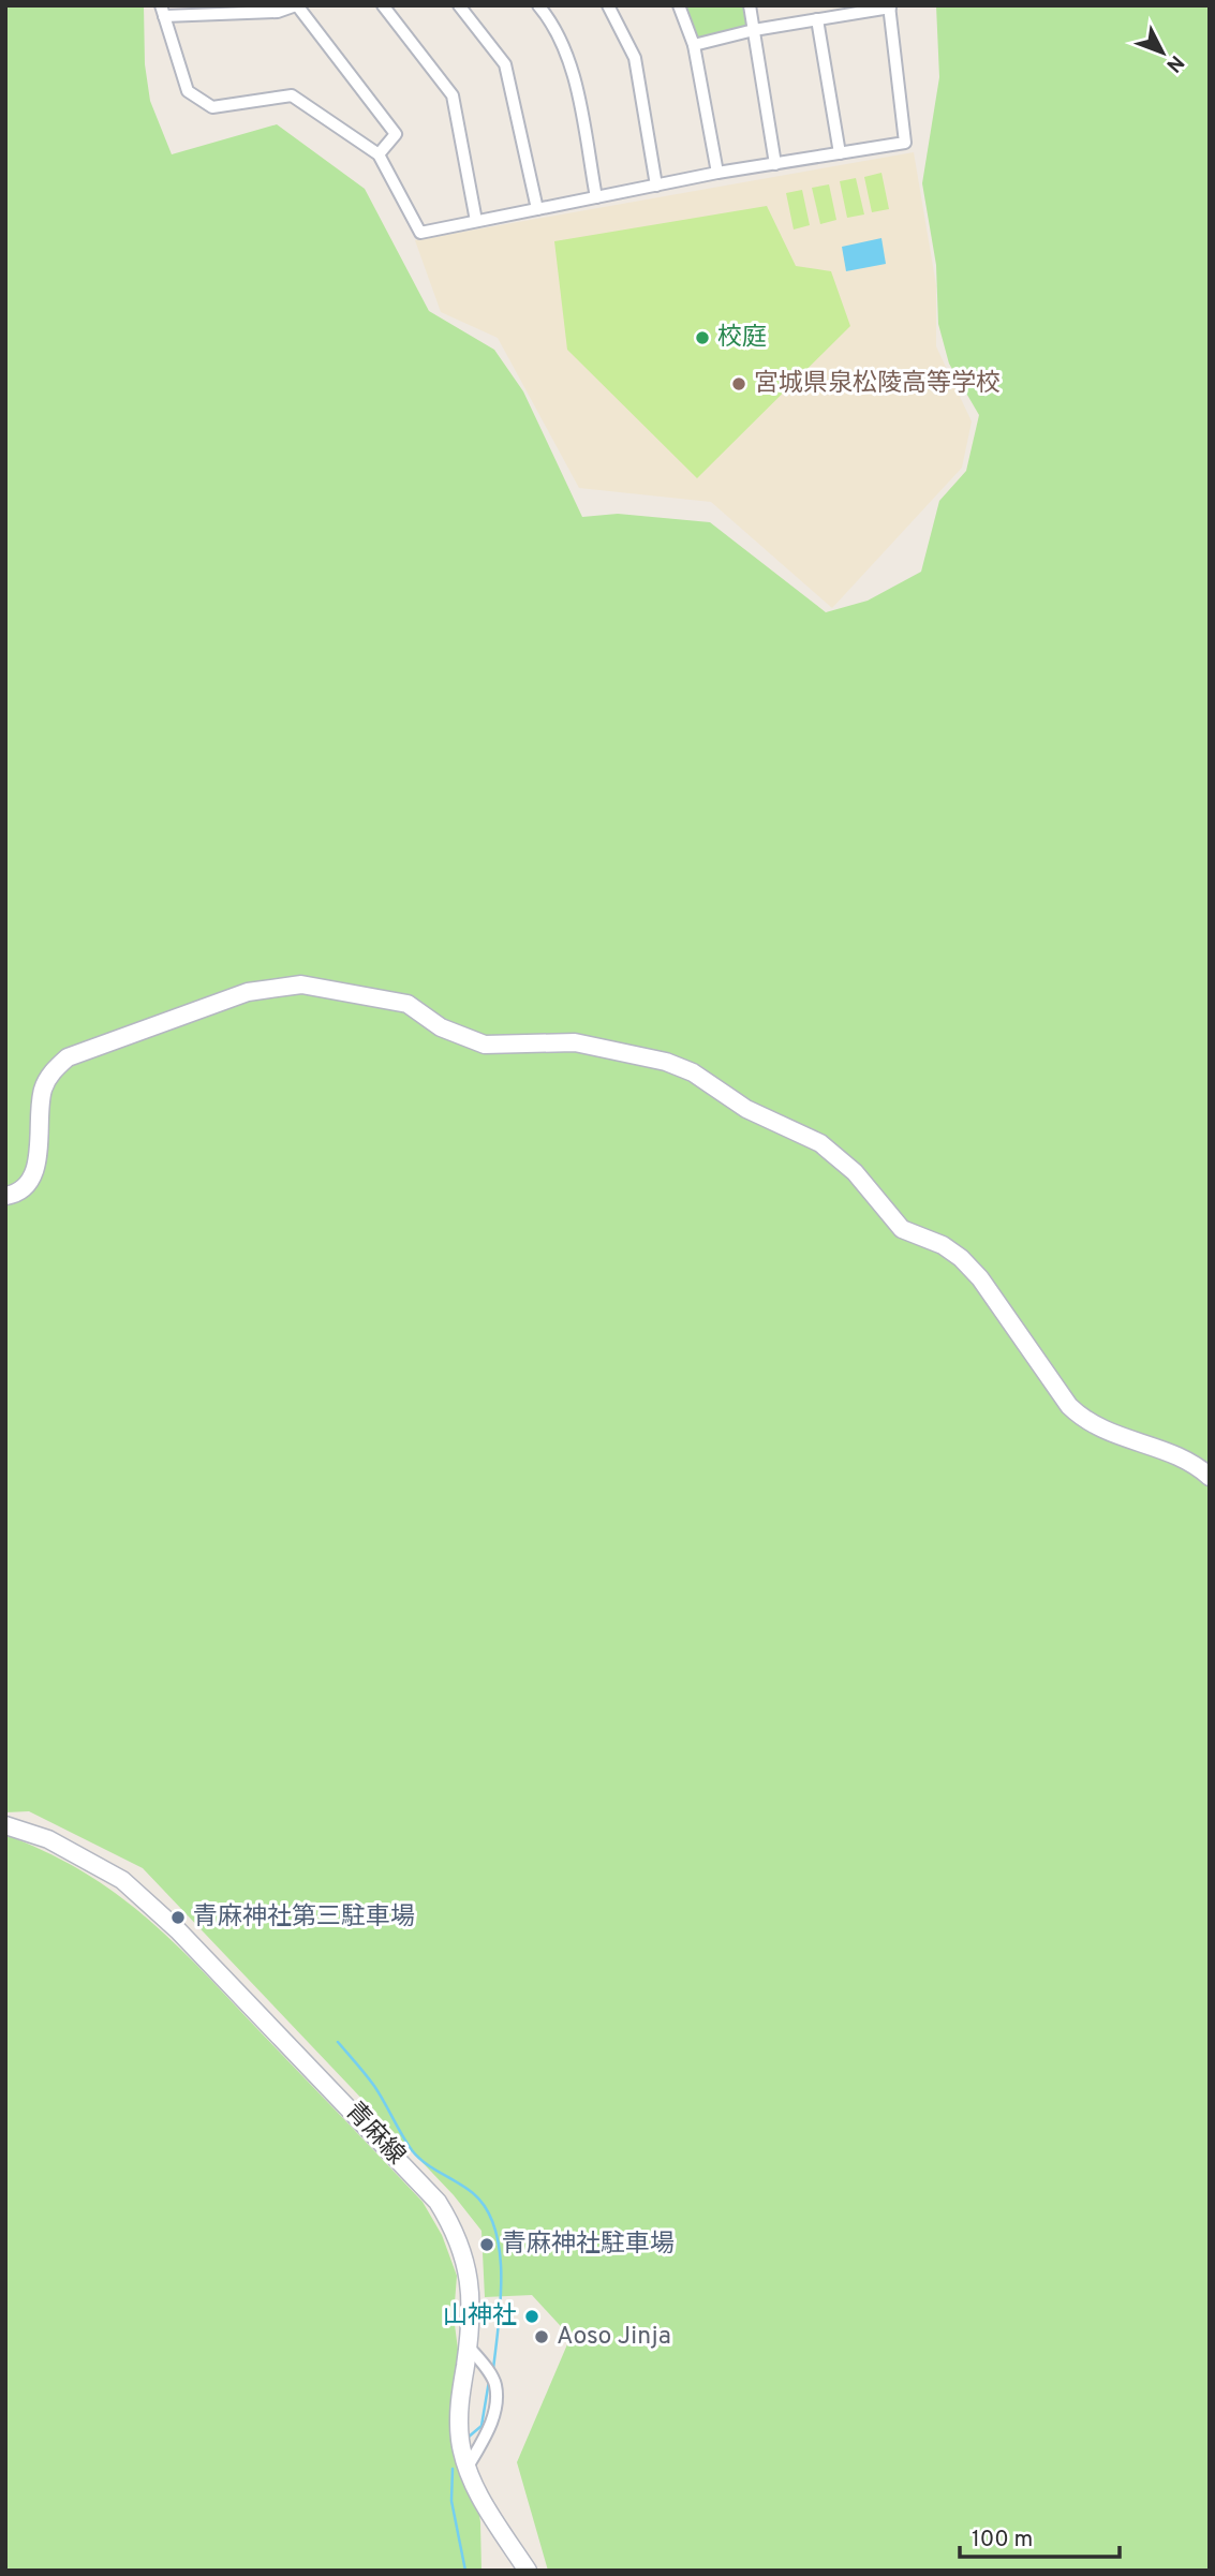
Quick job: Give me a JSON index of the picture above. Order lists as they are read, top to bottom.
{
  "streets": {
    "street": ["青麻線"]
  },
  "places": [
    "校庭",
    "宮城県泉松陵高等学校",
    "青麻神社第三駐車場",
    "青麻神社駐車場",
    "山神社",
    "Aoso Jinja"
  ],
  "scale_bar": "100 m",
  "north": "bottom right"
}
